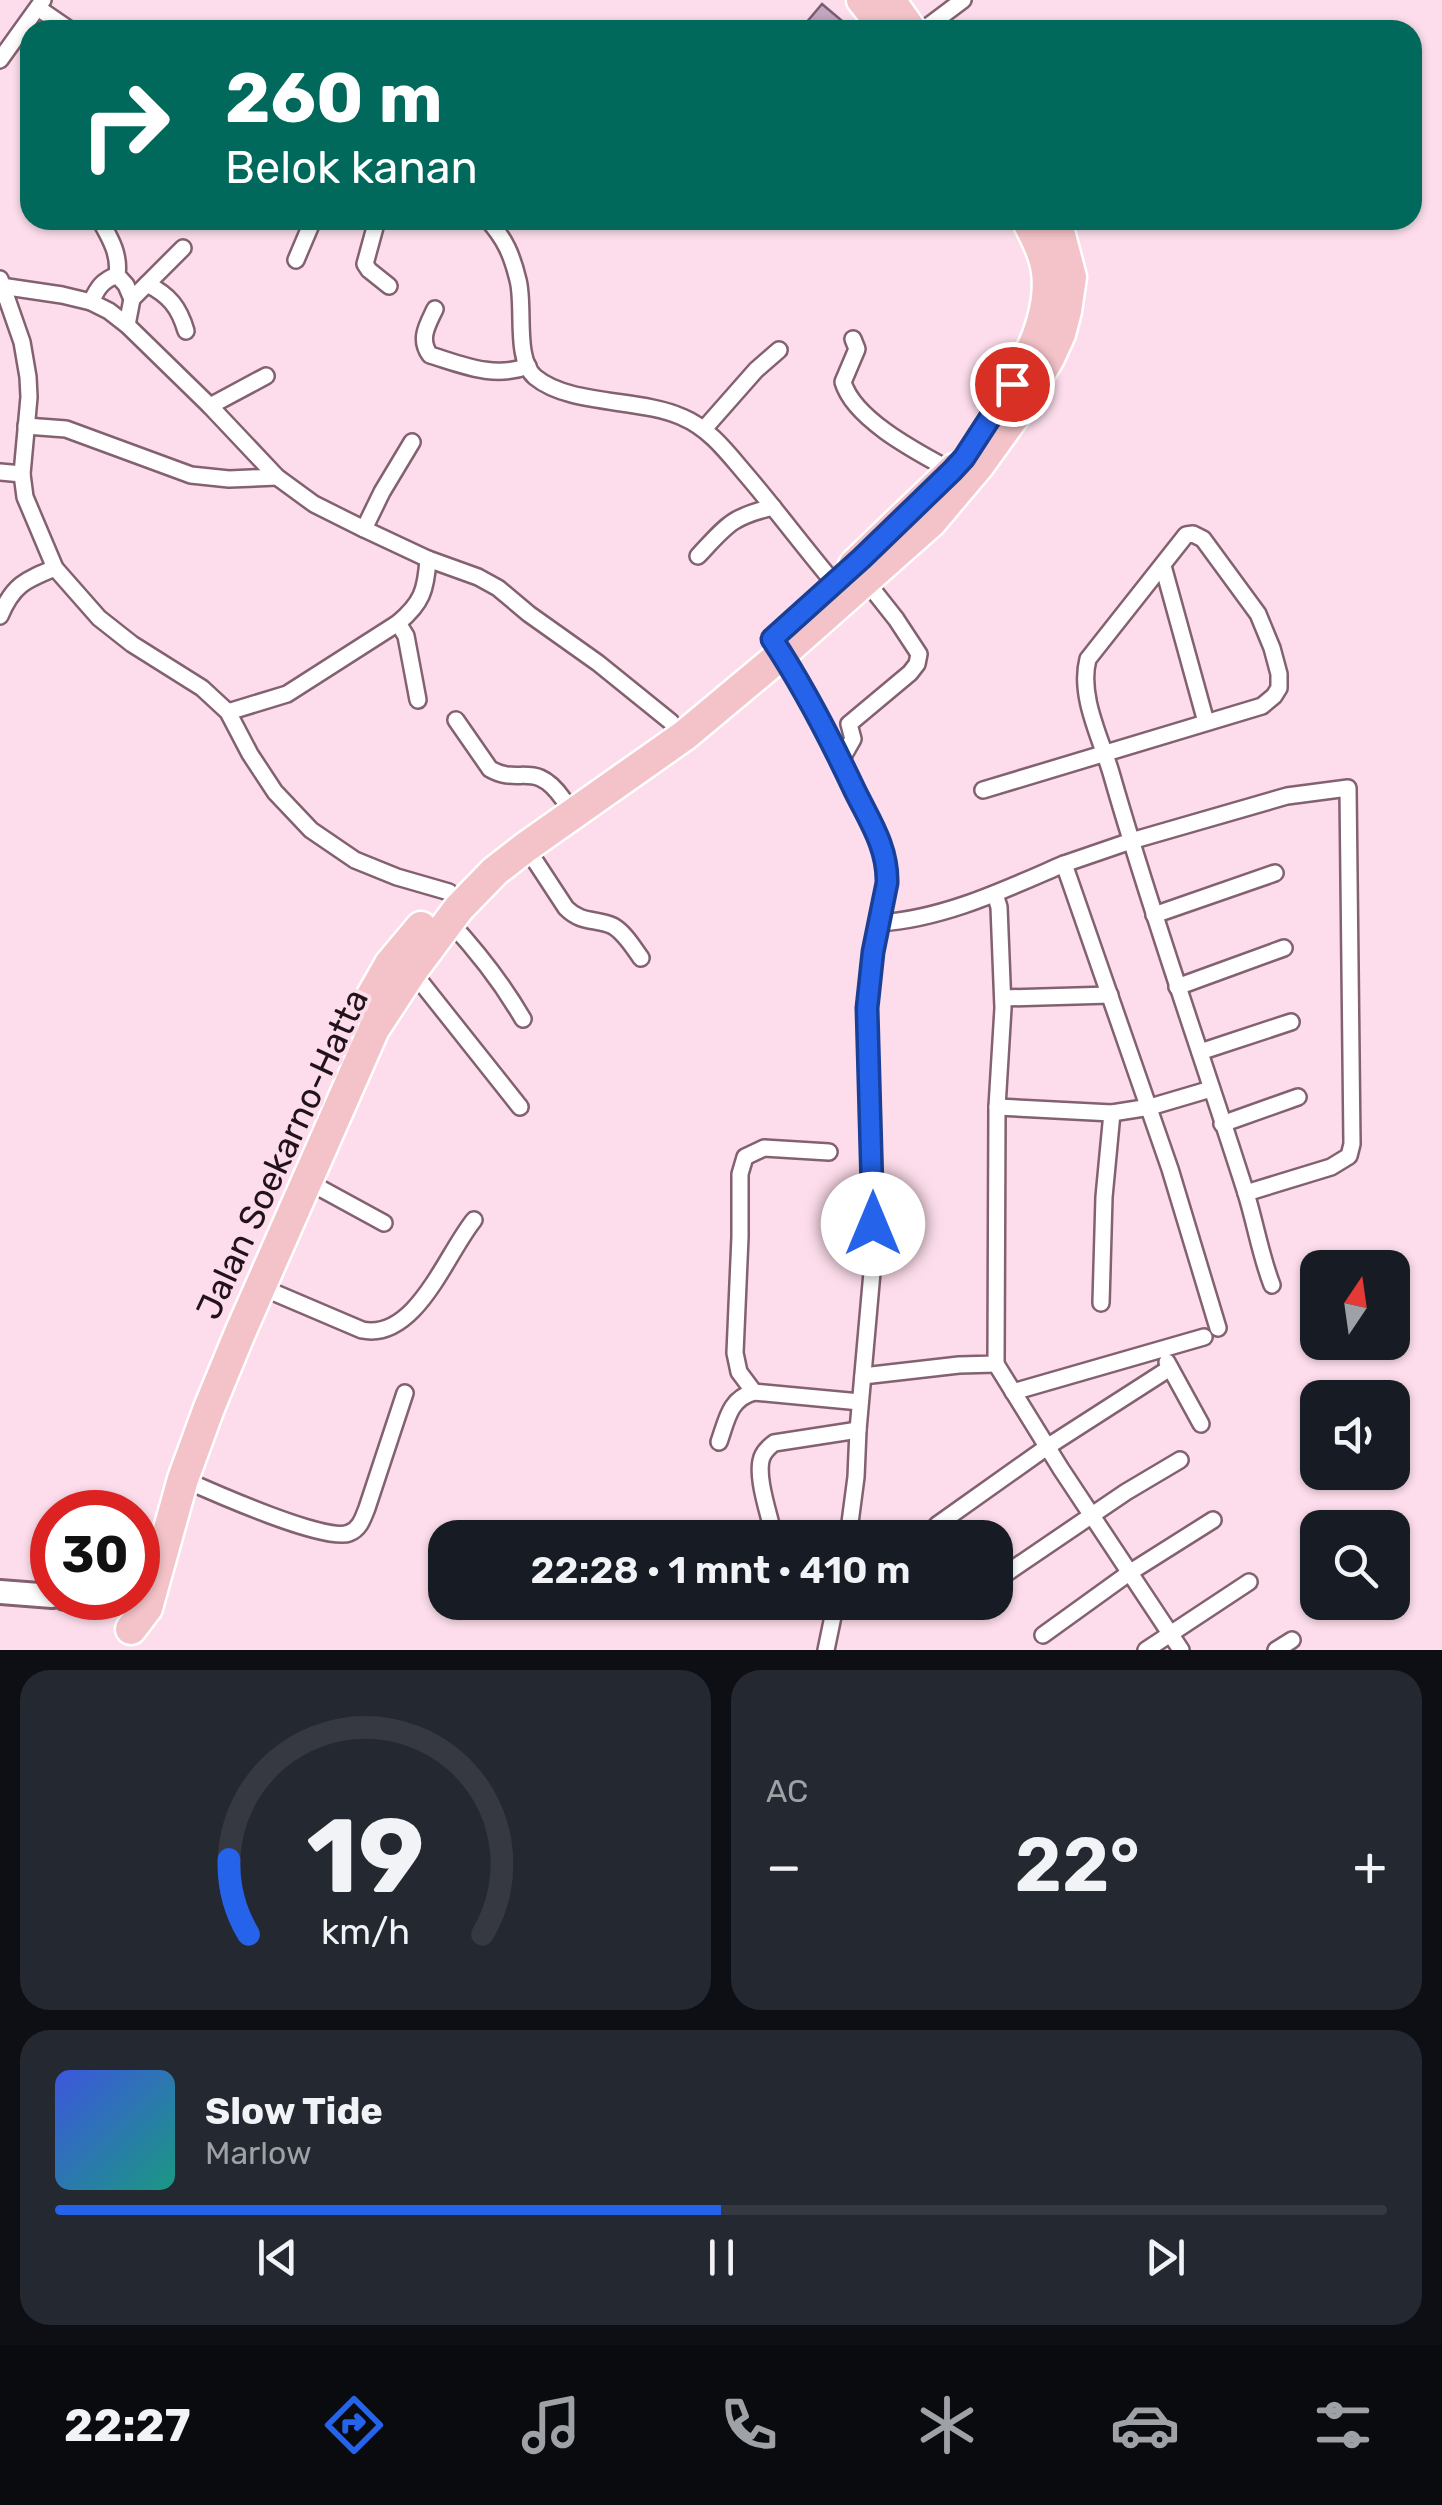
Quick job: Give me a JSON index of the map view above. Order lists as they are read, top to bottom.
{
  "streets": {
    "highway": ["Jalan Soekarno-Hatta"]
  },
  "north": "top",
  "page": {
    "turn": ["260 m", "Belok kanan"],
    "limit": "30",
    "trip": "22:28 · 1 mnt · 410 m",
    "tile": "AC",
    "heat": ["−", "22°", "+"],
    "song": ["Slow Tide", "Marlow"],
    "tabs": "22:27",
    "gauge": ["19", "km/h"]
  }
}
